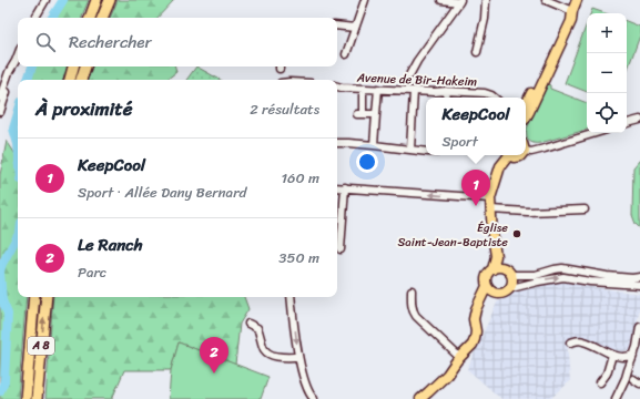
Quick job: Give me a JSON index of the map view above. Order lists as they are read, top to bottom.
{
  "streets": {
    "highway": ["A 8"],
    "street": ["Avenue de Bir-Hakeim"]
  },
  "places": ["Église Saint-Jean-Baptiste"],
  "page": {
    "map_buttons": ["+", "−"],
    "search": "Rechercher",
    "heading": ["À proximité", "2 résultats"],
    "popup": ["KeepCool", "Sport"],
    "list": [
      {
        "mark": "1",
        "name": "KeepCool",
        "note": "Sport · Allée Dany Bernard",
        "value": "160 m"
      },
      {
        "mark": "2",
        "name": "Le Ranch",
        "note": "Parc",
        "value": "350 m"
      }
    ],
    "pins": ["1", "2"]
  }
}
